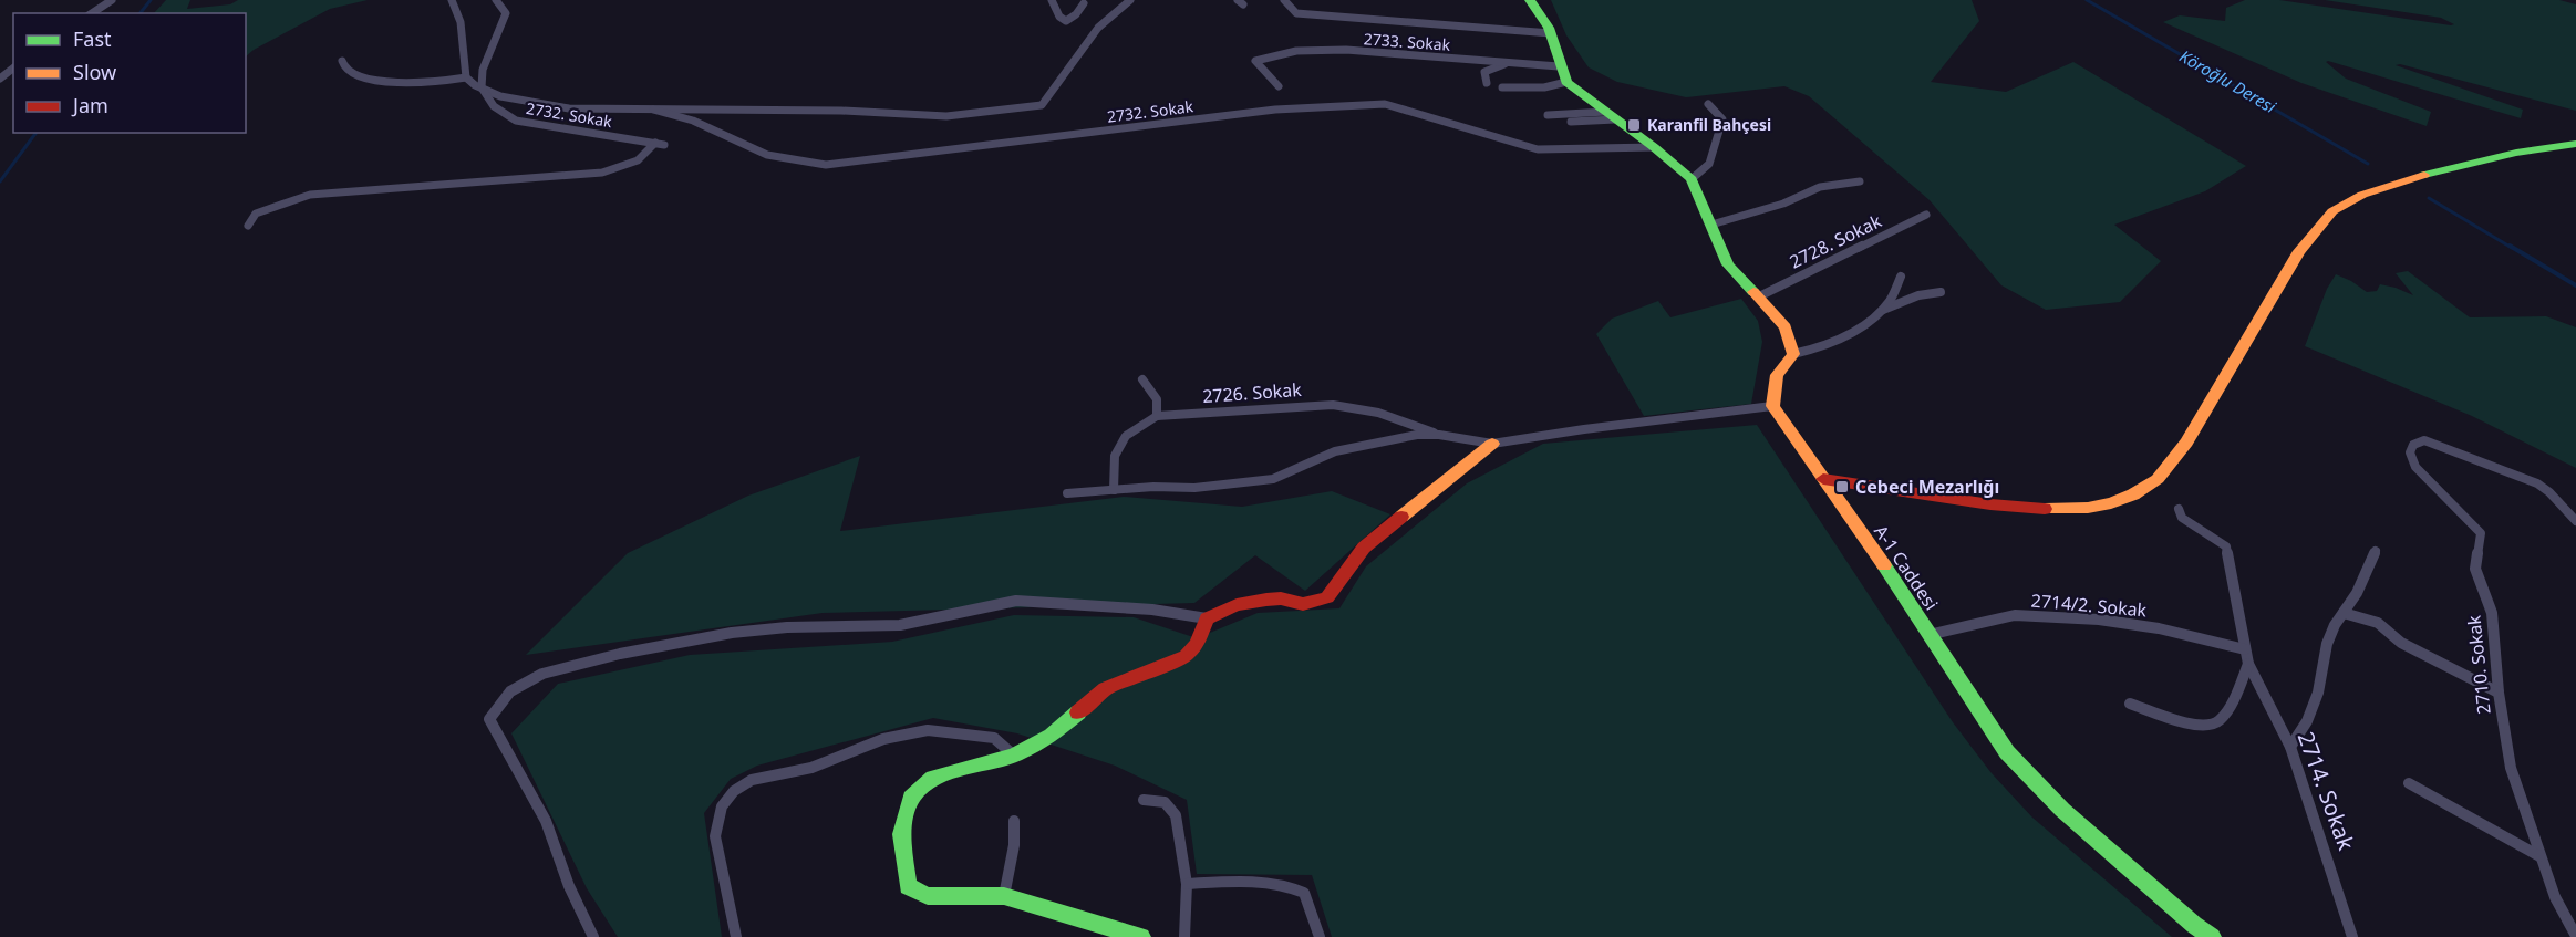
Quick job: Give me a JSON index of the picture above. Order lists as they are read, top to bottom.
{
  "streets": {
    "main road": ["A-1 Caddesi"],
    "street": [
      "2733. Sokak",
      "2732. Sokak",
      "2728. Sokak",
      "2726. Sokak",
      "2714/2. Sokak",
      "2710. Sokak",
      "2714. Sokak"
    ]
  },
  "crossings": [
    ["2726. Sokak", "A-1 Caddesi"],
    ["A-1 Caddesi", "2714/2. Sokak"],
    ["2714/2. Sokak", "2714. Sokak"]
  ],
  "water": ["Köroğlu Deresi"],
  "places": {
    "transit": ["Karanfil Bahçesi", "Cebeci Mezarlığı"]
  },
  "legend": ["Fast", "Slow", "Jam"]
}
